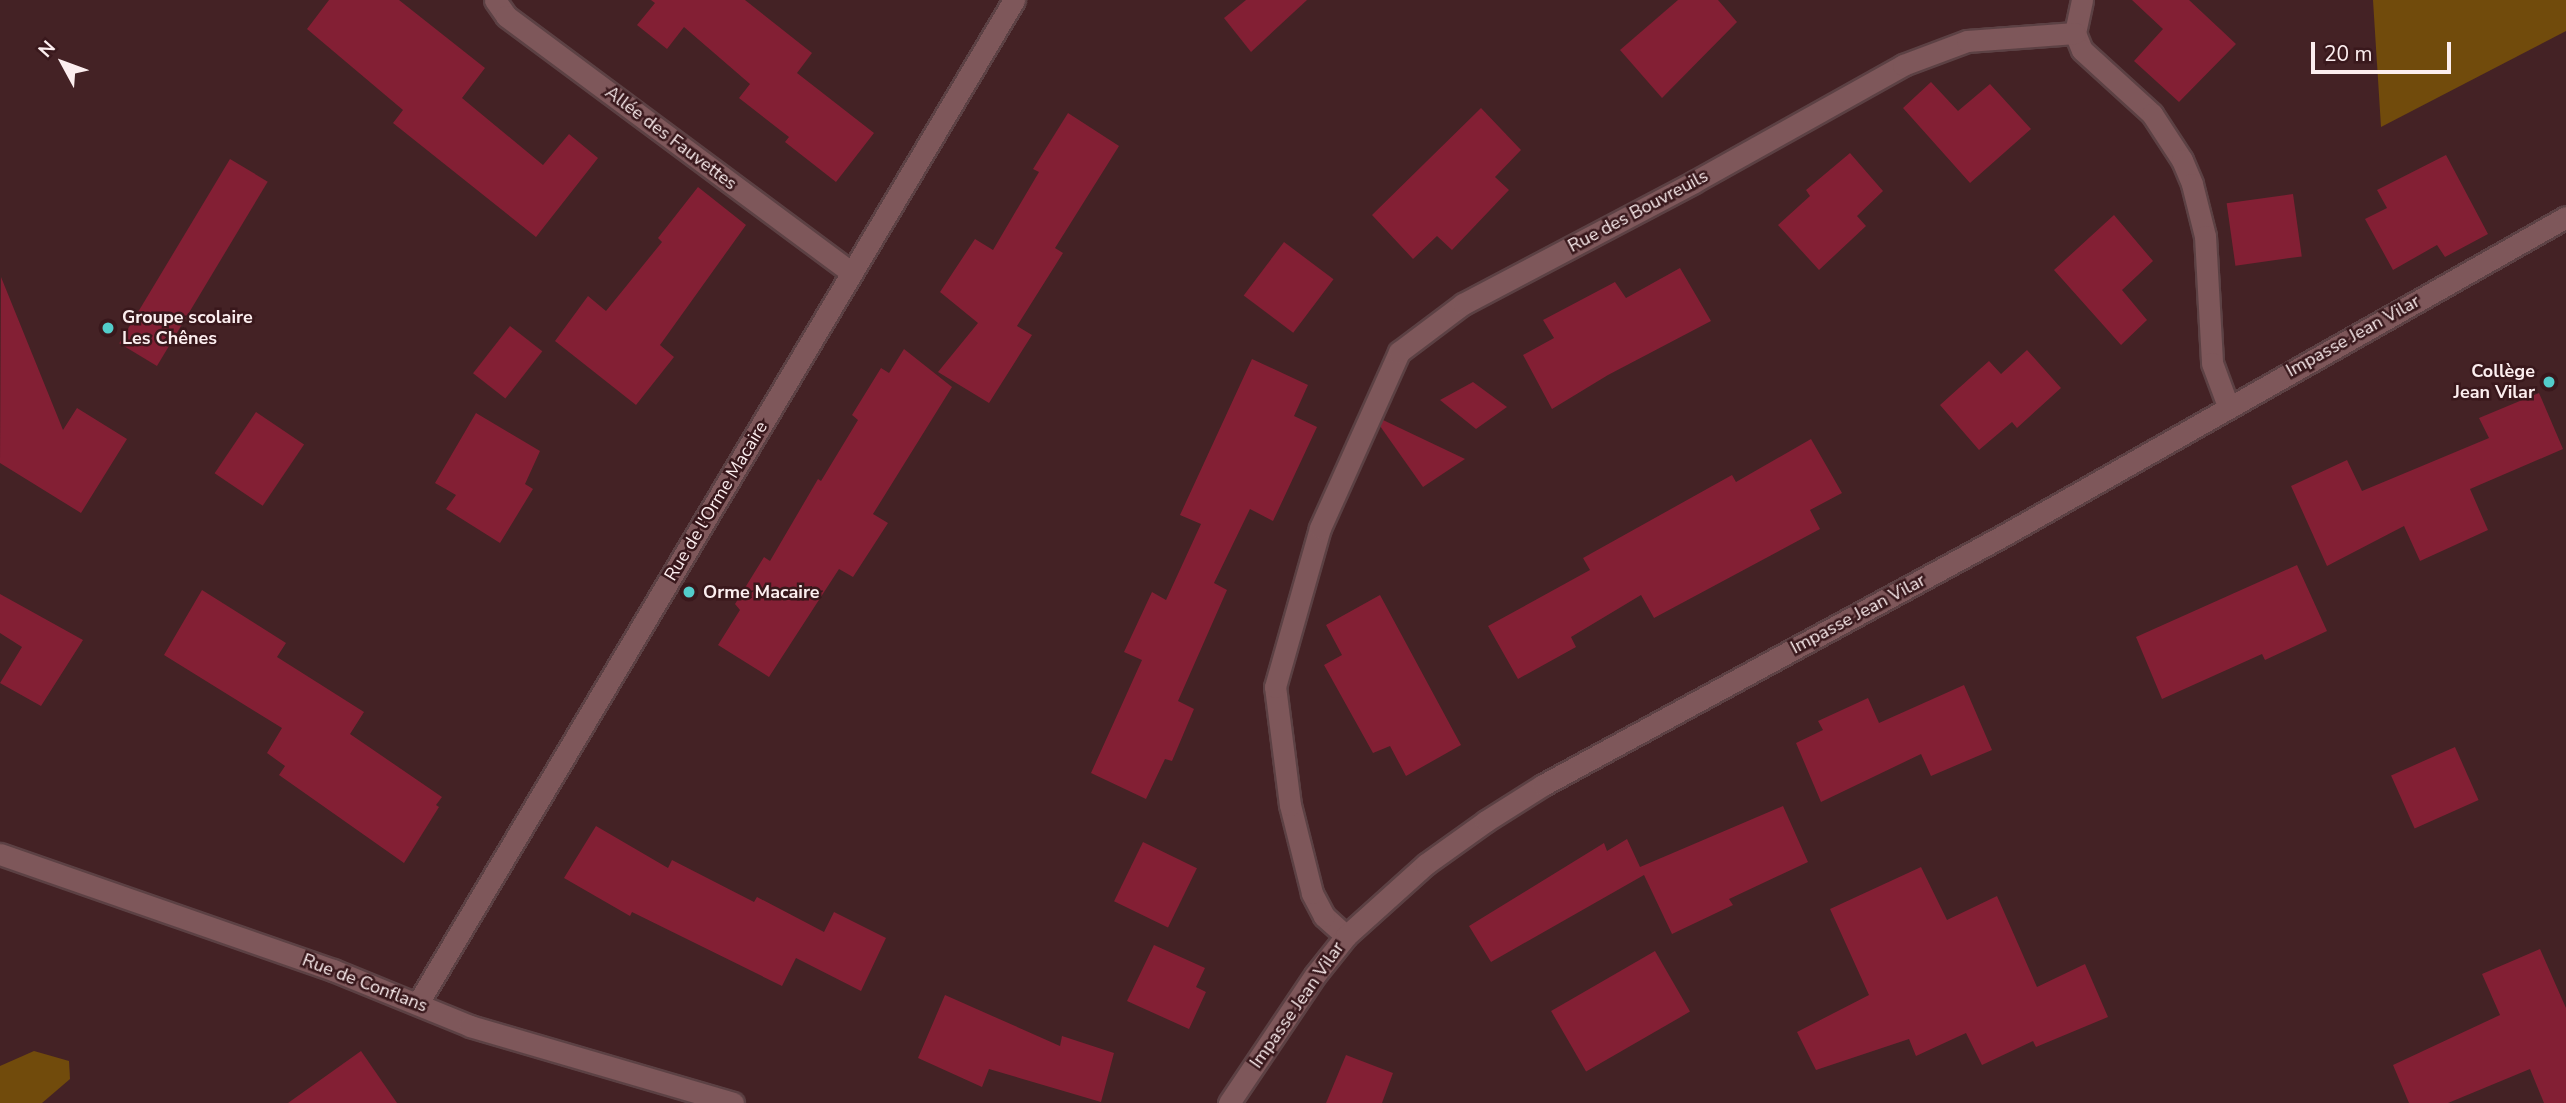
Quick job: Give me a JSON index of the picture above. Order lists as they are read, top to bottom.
{
  "streets": {
    "street": [
      "Allée des Fauvettes",
      "Rue des Bouvreuils",
      "Impasse Jean Vilar",
      "Rue de l'Orme Macaire",
      "Rue de Conflans"
    ]
  },
  "crossings": [
    ["Allée des Fauvettes", "Rue de l'Orme Macaire"],
    ["Rue des Bouvreuils", "Impasse Jean Vilar"],
    ["Rue de l'Orme Macaire", "Rue de Conflans"]
  ],
  "places": ["Groupe scolaire Les Chênes", "Collège Jean Vilar", "Orme Macaire"],
  "scale_bar": "20 m",
  "north": "top left"
}
